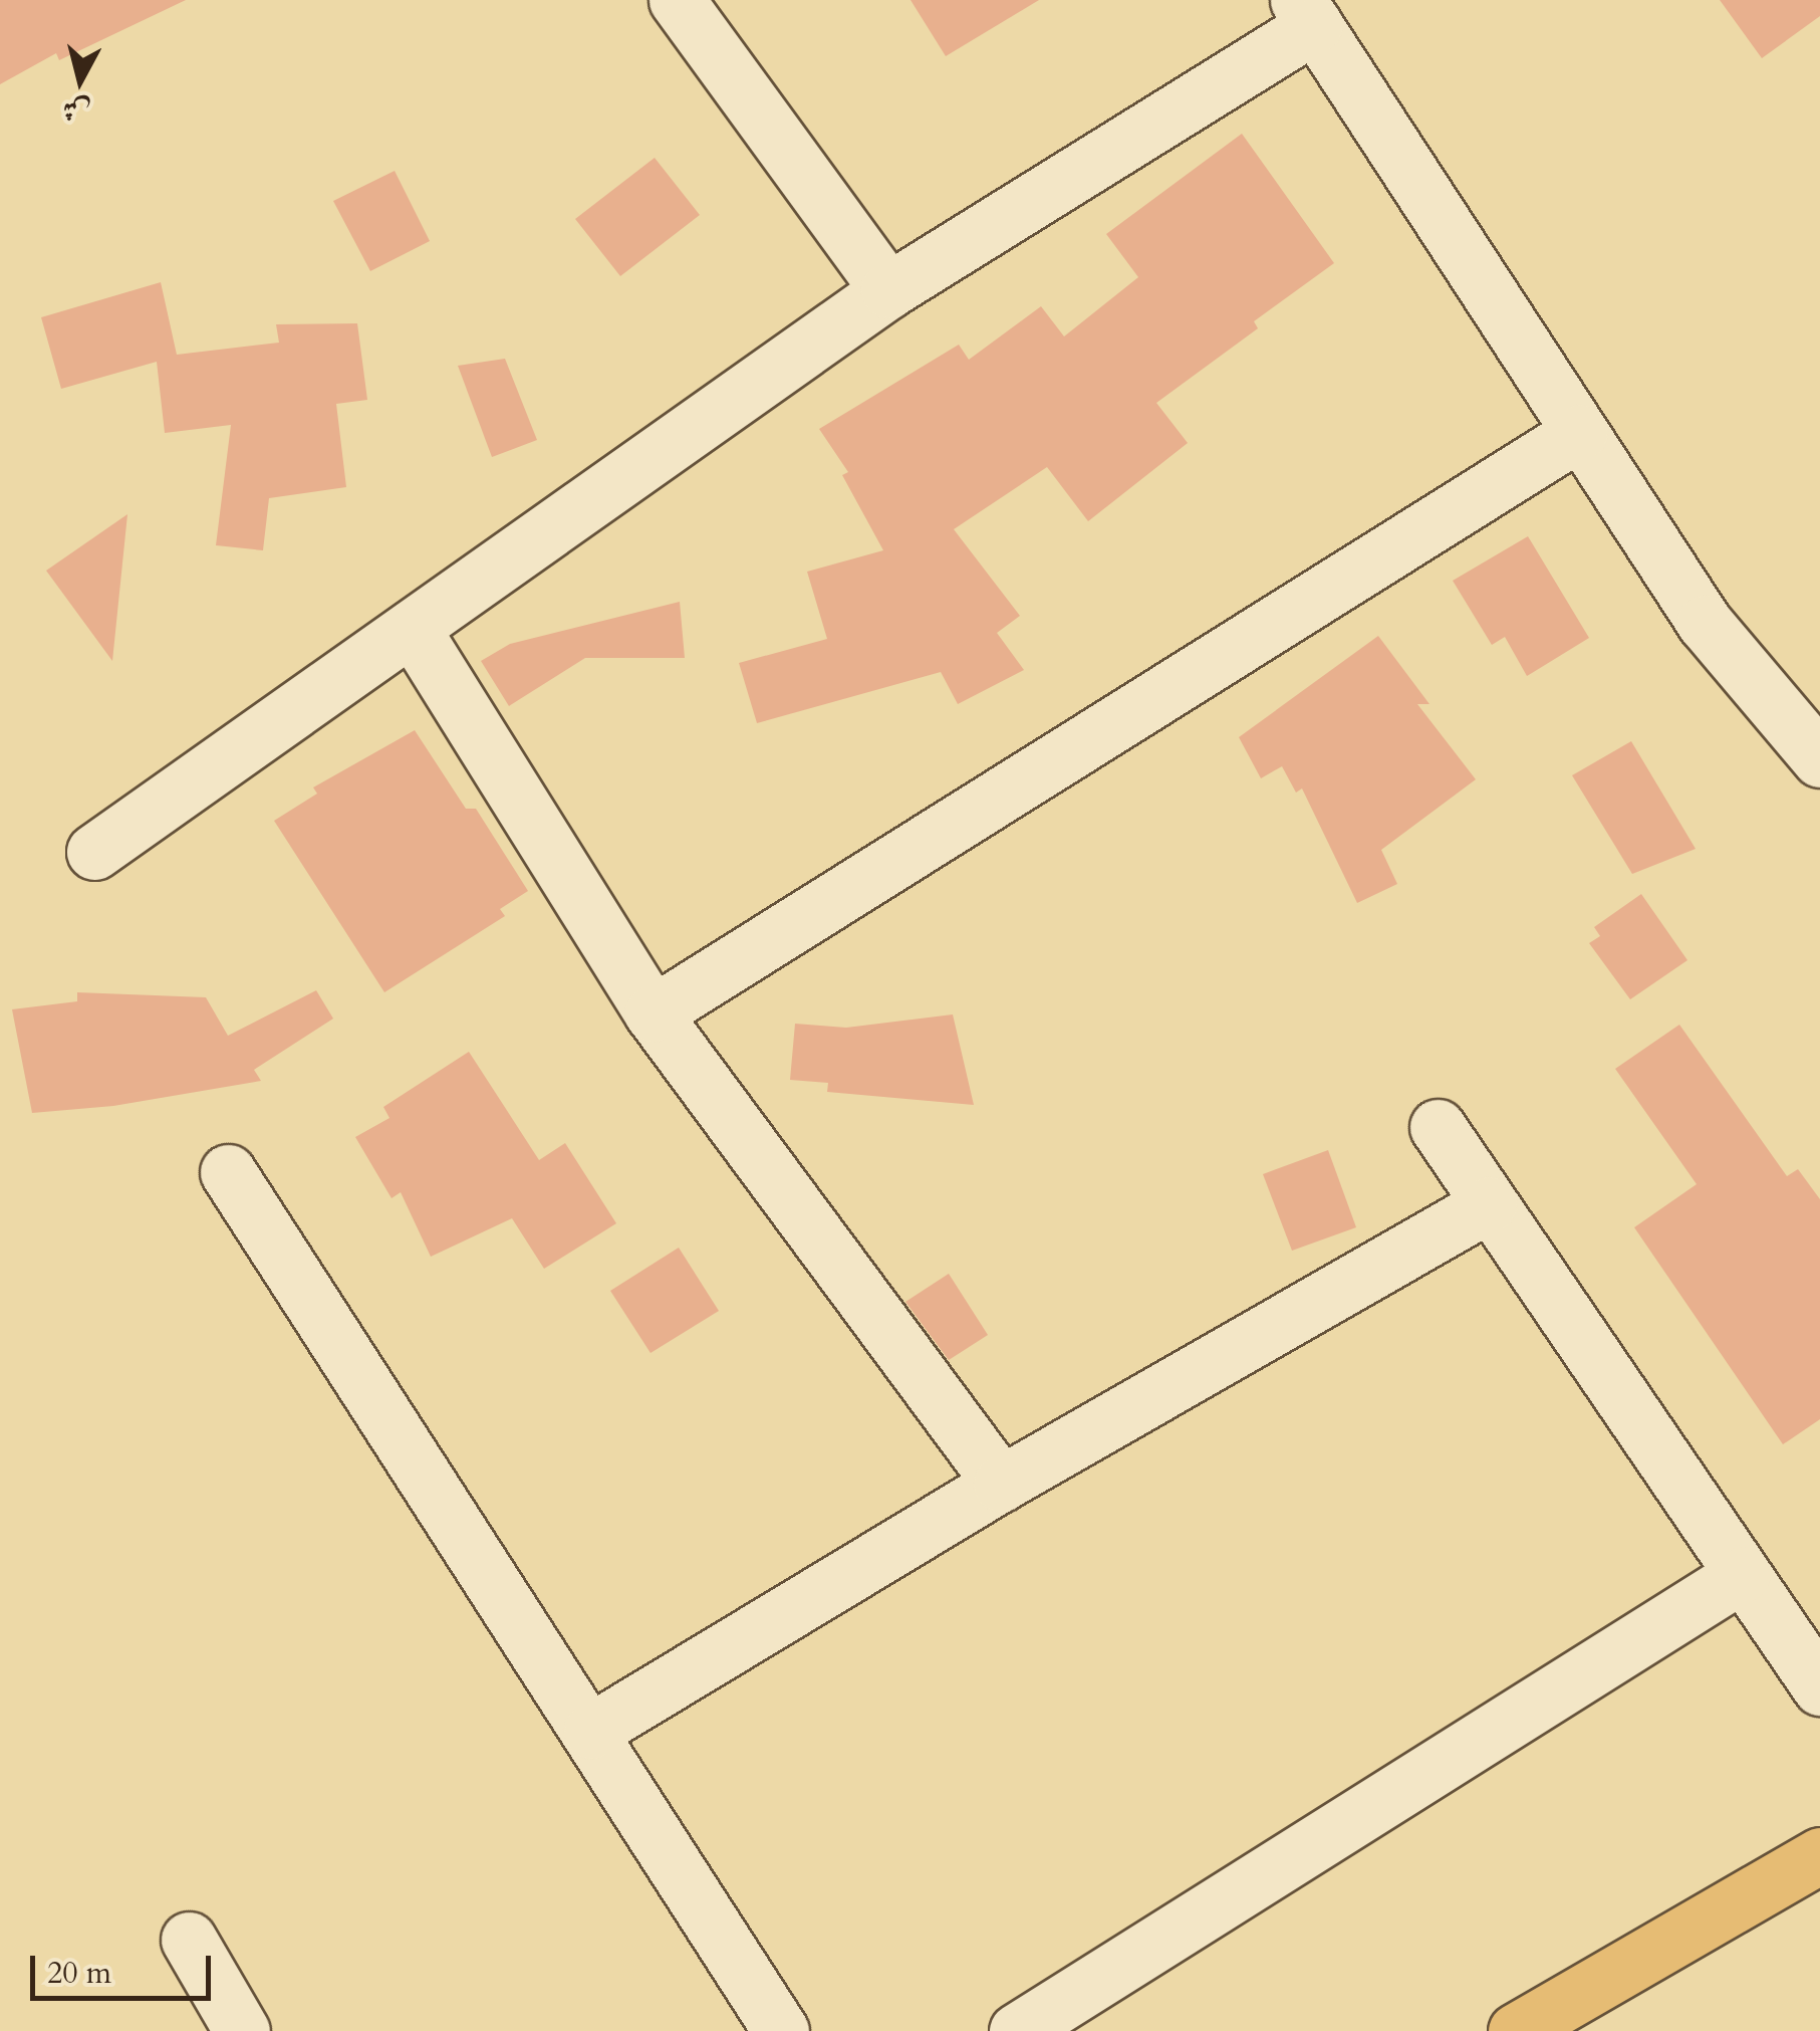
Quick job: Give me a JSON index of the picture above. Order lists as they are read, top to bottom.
{
  "scale_bar": "20 m",
  "north": "bottom"
}
